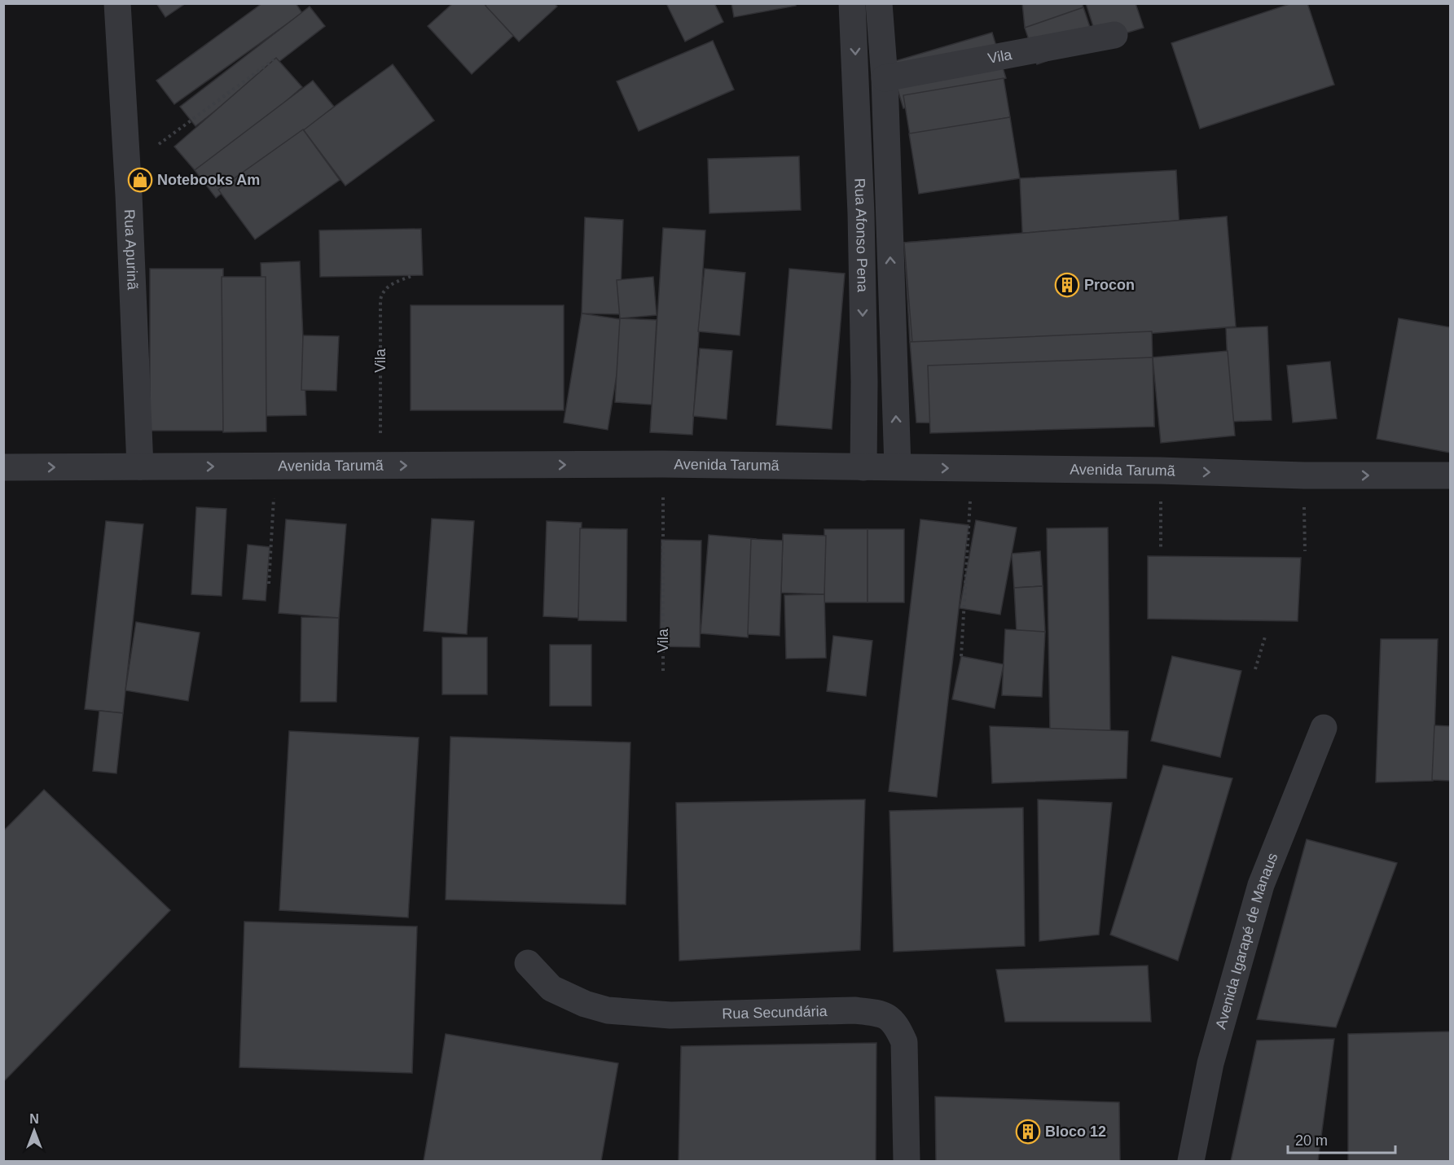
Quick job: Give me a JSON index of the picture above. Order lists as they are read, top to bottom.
{
  "streets": {
    "street": [
      "Vila",
      "Rua Afonso Pena",
      "Rua Apurinã",
      "Avenida Tarumã",
      "Avenida Igarapé de Manaus",
      "Rua Secundária"
    ]
  },
  "crossings": [
    ["Vila", "Rua Afonso Pena"],
    ["Vila", "Avenida Tarumã"],
    ["Rua Afonso Pena", "Avenida Tarumã"],
    ["Rua Apurinã", "Avenida Tarumã"]
  ],
  "one_way": ["Avenida Tarumã"],
  "places": {
    "shop": ["Notebooks Am"],
    "building": ["Procon", "Bloco 12"]
  },
  "scale_bar": "20 m",
  "north": "top"
}
